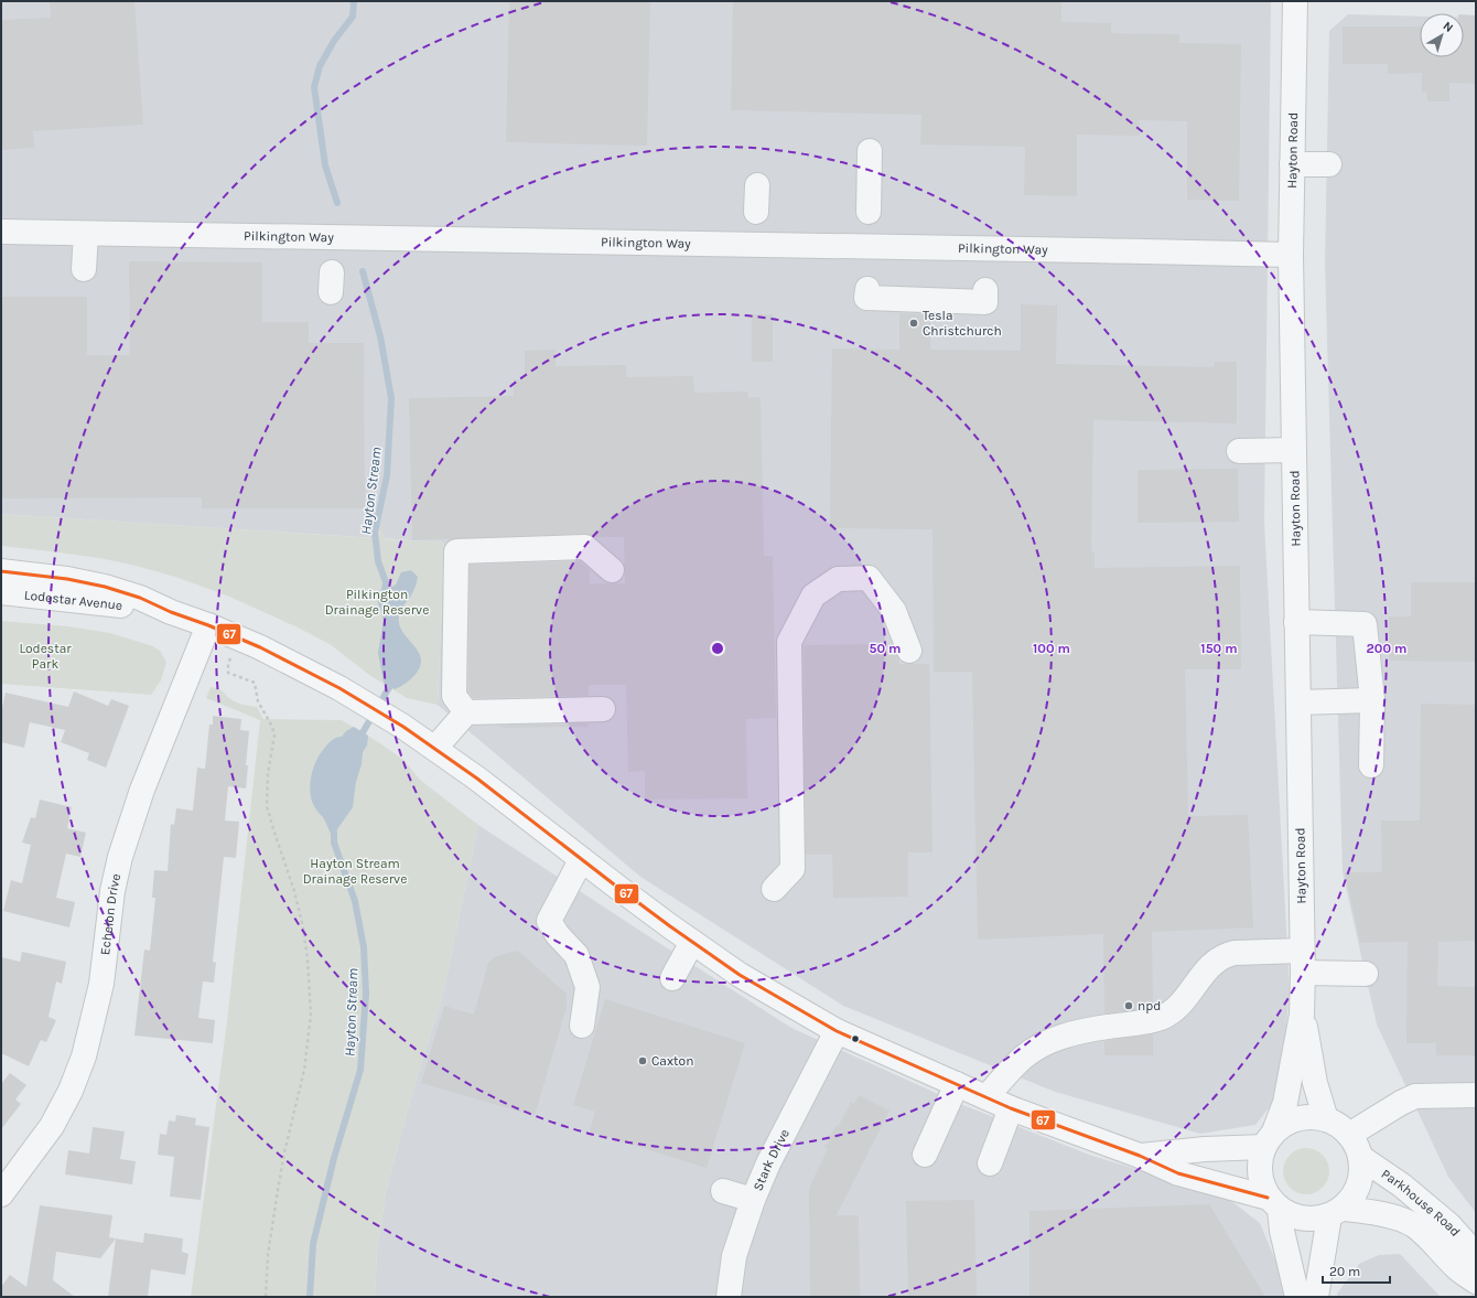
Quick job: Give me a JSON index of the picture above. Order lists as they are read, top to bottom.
{
  "streets": {
    "street": [
      "Hayton Road",
      "Pilkington Way",
      "Lodestar Avenue",
      "Echelon Drive",
      "Stark Drive",
      "Parkhouse Road"
    ]
  },
  "crossings": [
    ["Hayton Road", "Pilkington Way"],
    ["Hayton Road", "Lodestar Avenue"],
    ["Hayton Road", "Parkhouse Road"],
    ["Lodestar Avenue", "Echelon Drive"],
    ["Lodestar Avenue", "Stark Drive"],
    ["Lodestar Avenue", "Parkhouse Road"]
  ],
  "water": ["Hayton Stream"],
  "parks": ["Pilkington Drainage Reserve", "Lodestar Park", "Hayton Stream Drainage Reserve"],
  "places": ["Tesla Christchurch", "npd", "Caxton"],
  "lines": ["transit line 67"],
  "scale_bar": "20 m",
  "north": "top right",
  "rings": [
    "50 m",
    "100 m",
    "150 m",
    "200 m"
  ]
}
